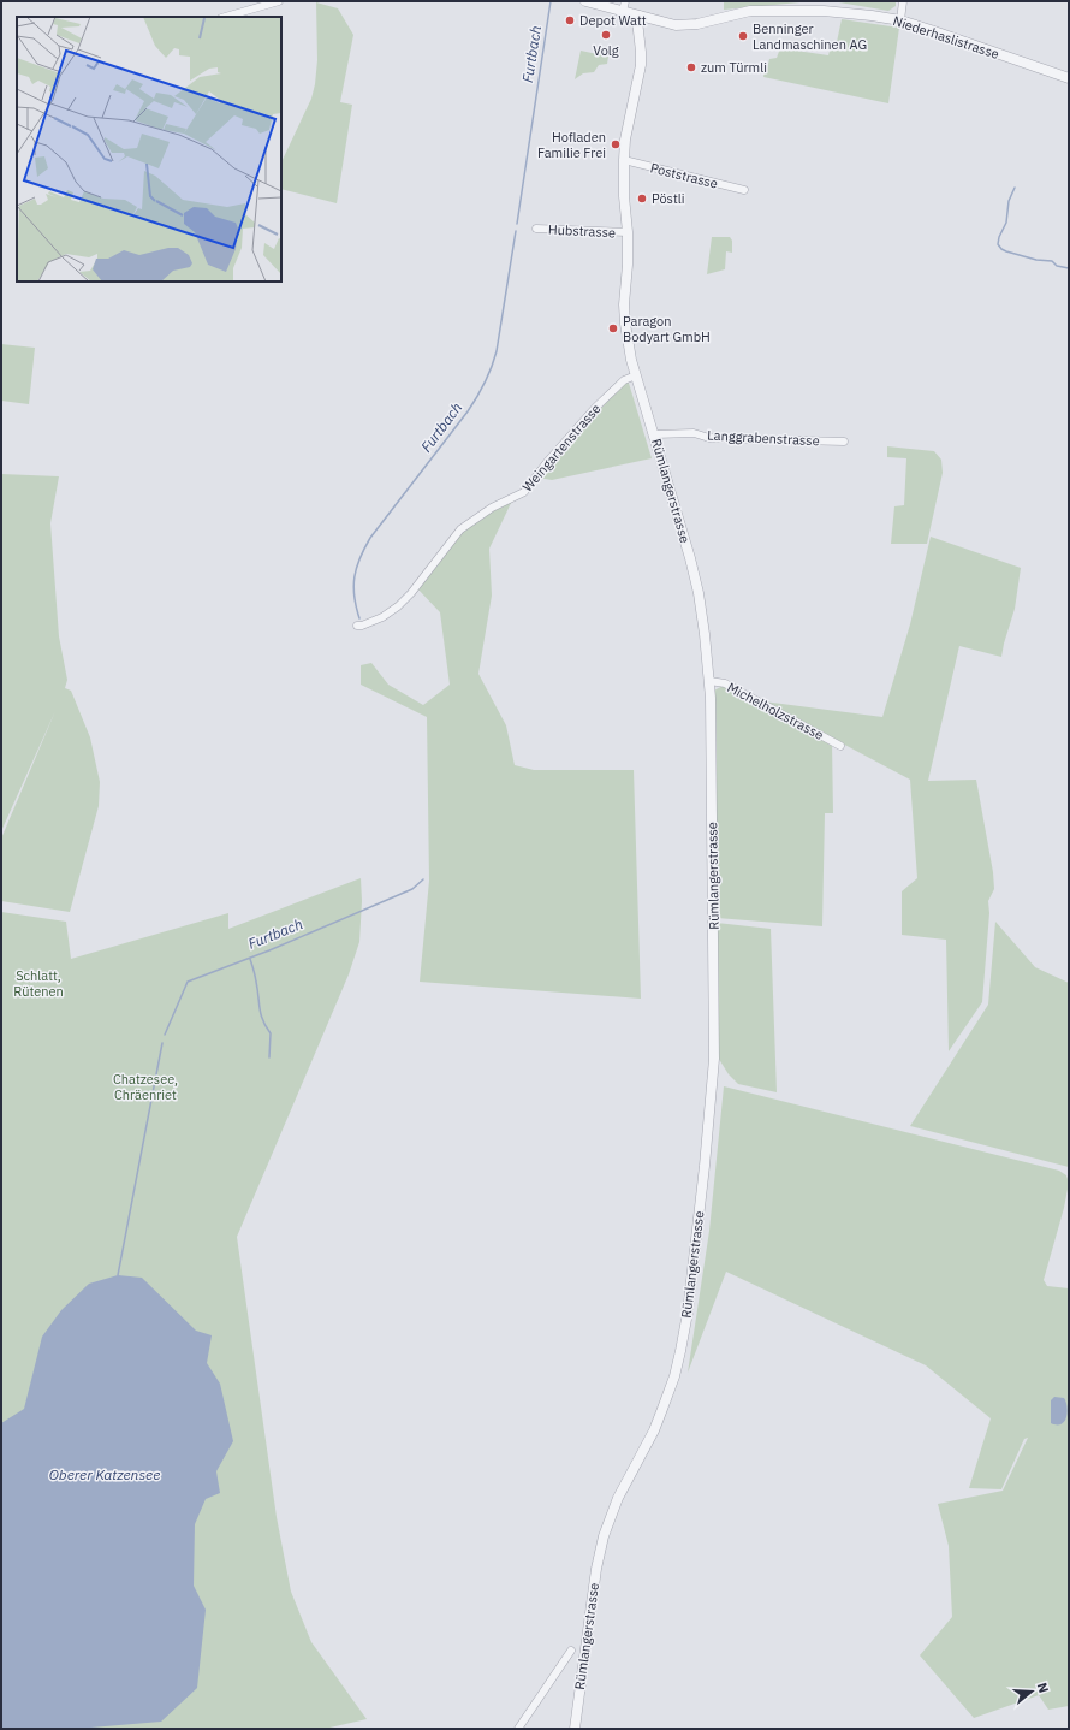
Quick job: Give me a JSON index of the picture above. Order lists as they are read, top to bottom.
{
  "streets": {
    "street": [
      "Niederhaslistrasse",
      "Poststrasse",
      "Hubstrasse",
      "Langgrabenstrasse",
      "Weingartenstrasse",
      "Rümlangerstrasse",
      "Michelholzstrasse"
    ]
  },
  "crossings": [
    ["Niederhaslistrasse", "Rümlangerstrasse"],
    ["Poststrasse", "Rümlangerstrasse"],
    ["Hubstrasse", "Rümlangerstrasse"],
    ["Langgrabenstrasse", "Rümlangerstrasse"],
    ["Weingartenstrasse", "Rümlangerstrasse"],
    ["Rümlangerstrasse", "Michelholzstrasse"]
  ],
  "water": ["Furtbach", "Oberer Katzensee"],
  "parks": ["Schlatt, Rütenen", "Chatzesee, Chräenriet"],
  "places": [
    "Depot Watt",
    "Volg",
    "Benninger Landmaschinen AG",
    "zum Türmli",
    "Hofladen Familie Frei",
    "Pöstli",
    "Paragon Bodyart GmbH"
  ],
  "north": "right"
}
